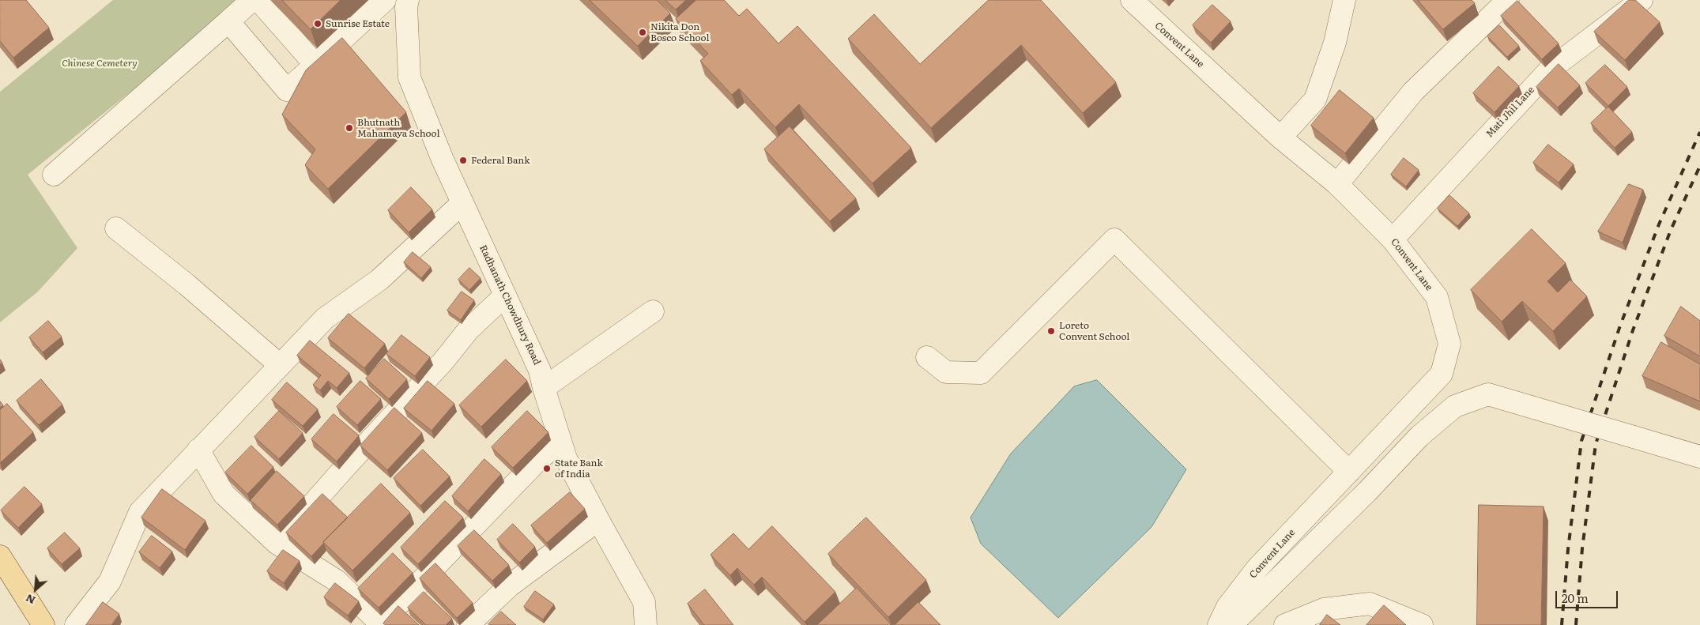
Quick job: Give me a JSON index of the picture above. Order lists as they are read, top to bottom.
{
  "streets": {
    "street": ["Convent Lane", "Mati Jhil Lane", "Radhanath Chowdhury Road"]
  },
  "crossings": [
    ["Convent Lane", "Mati Jhil Lane"]
  ],
  "parks": ["Chinese Cemetery"],
  "places": [
    "Sunrise Estate",
    "Nikita Don Bosco School",
    "Bhutnath Mahamaya School",
    "Federal Bank",
    "Loreto Convent School",
    "State Bank of India"
  ],
  "scale_bar": "20 m",
  "north": "bottom left"
}
